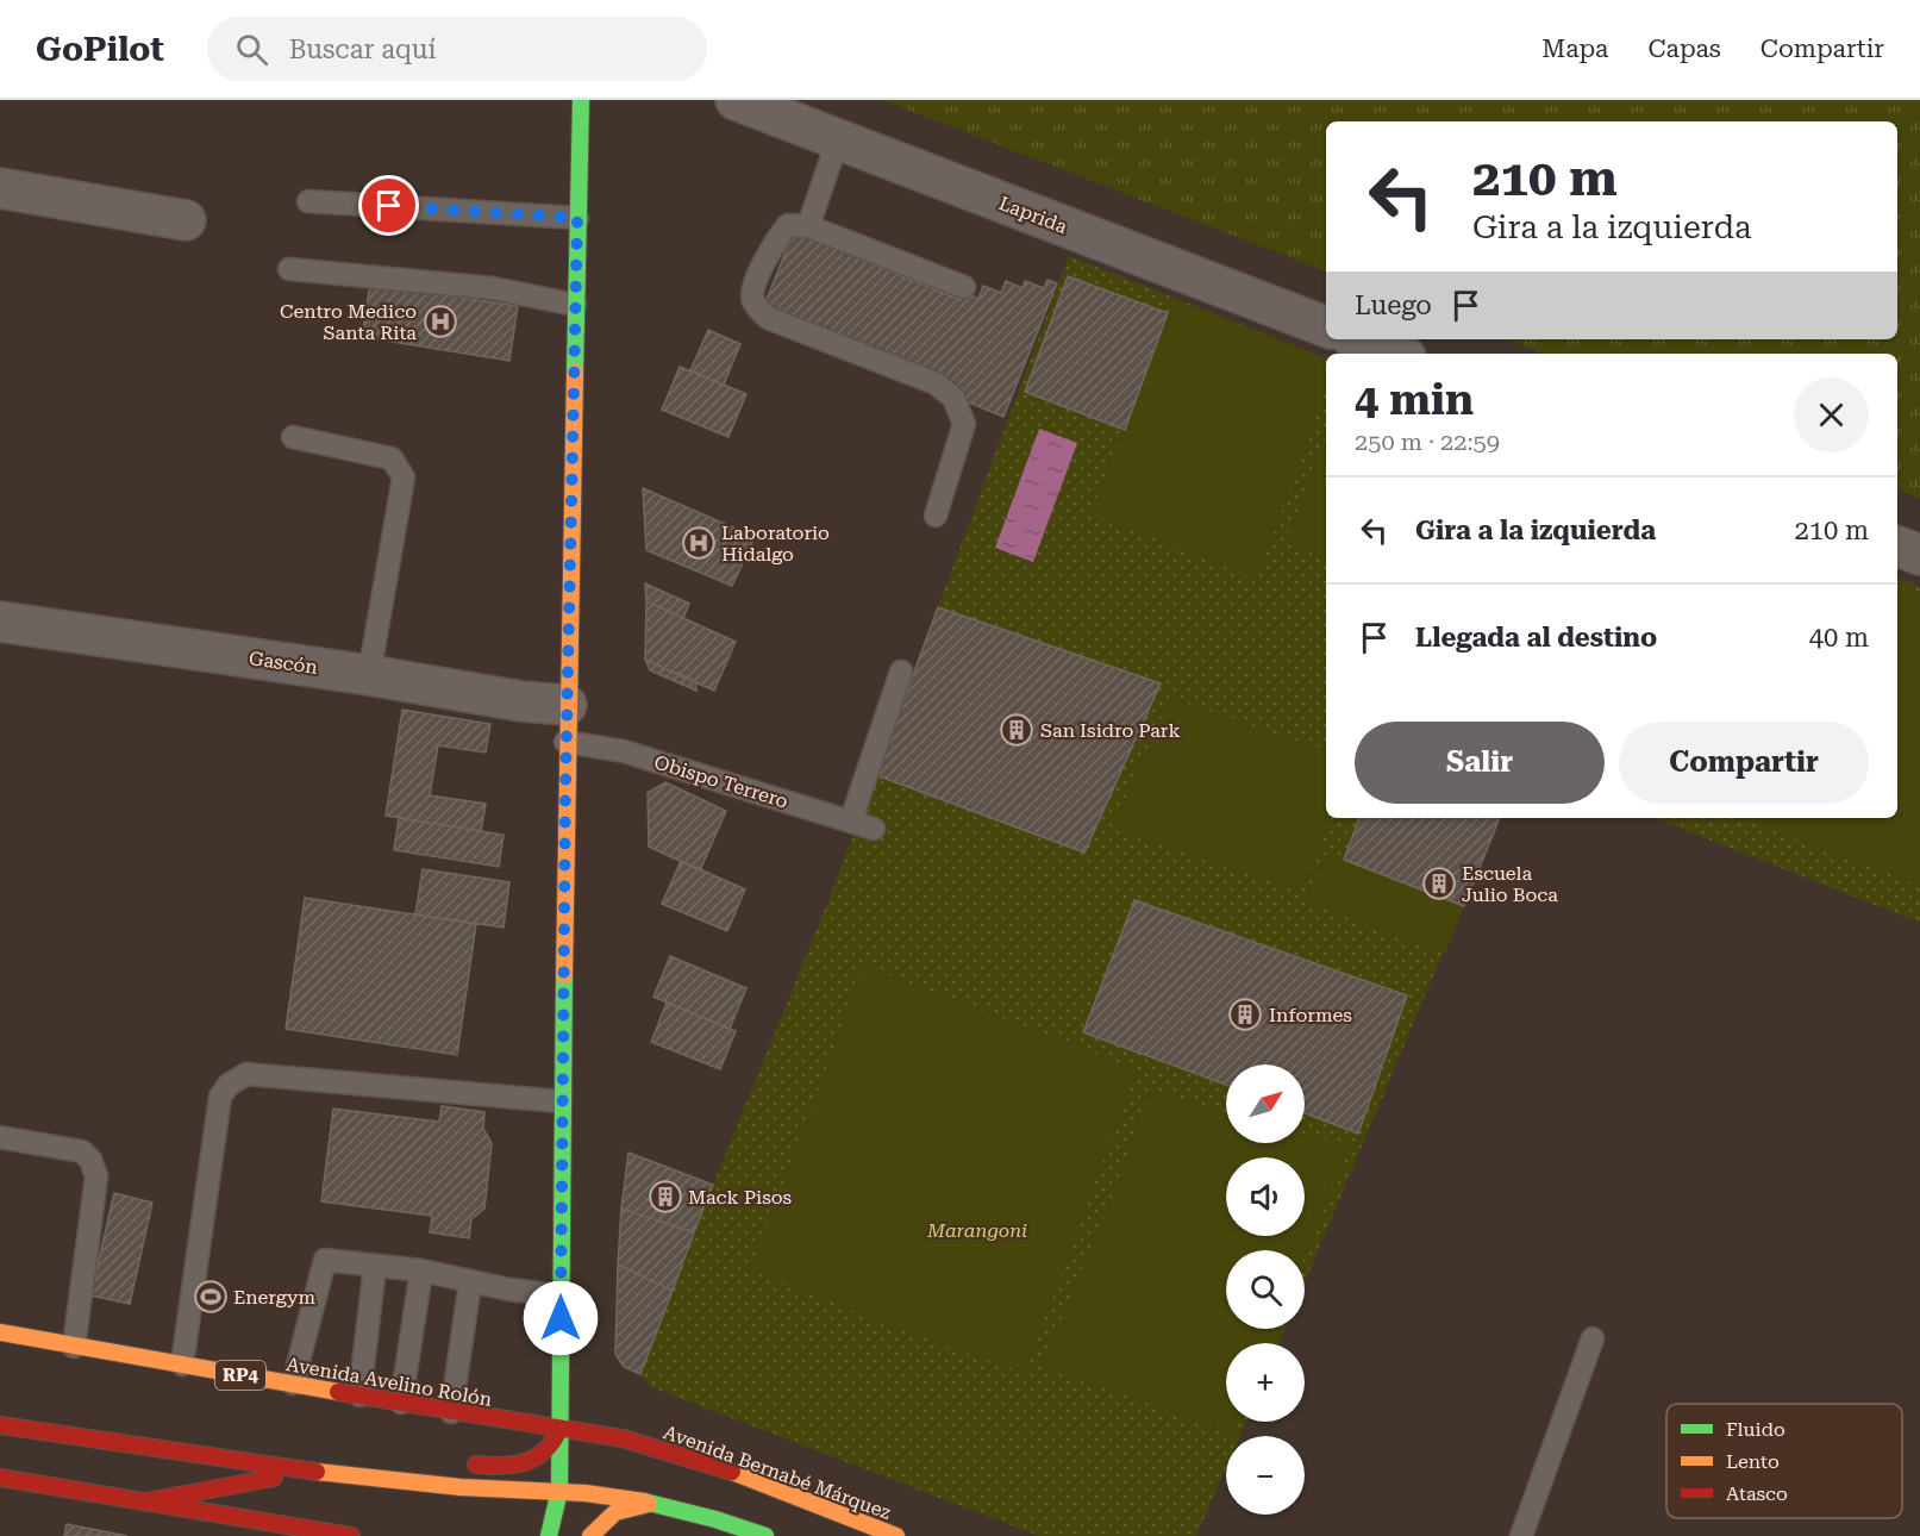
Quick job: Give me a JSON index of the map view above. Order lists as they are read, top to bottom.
{
  "streets": {
    "main road": ["RP4", "Avenida Avelino Rolón", "Avenida Bernabé Márquez"],
    "street": ["Laprida", "Gascón"],
    "lane": ["Obispo Terrero"]
  },
  "crossings": [
    ["Gascón", "Obispo Terrero"],
    ["Avenida Avelino Rolón", "Avenida Bernabé Márquez"]
  ],
  "parks": ["Marangoni"],
  "places": {
    "hospital": ["Centro Medico Santa Rita", "Laboratorio Hidalgo"],
    "building": [
      "San Isidro Park",
      "Escuela Julio Boca",
      "Informes",
      "Mack Pisos"
    ],
    "sports": ["Energym"]
  },
  "legend": ["Fluido", "Lento", "Atasco"],
  "north": "top right",
  "page": {
    "header": "GoPilot",
    "search": "Buscar aquí",
    "nav": ["Mapa", "Capas", "Compartir"],
    "turn": ["210 m", "Gira a la izquierda"],
    "then": "Luego",
    "heading": ["4 min", "250 m · 22:59"],
    "list": [
      {
        "name": "Gira a la izquierda",
        "value": "210 m"
      },
      {
        "name": "Llegada al destino",
        "value": "40 m"
      }
    ],
    "buttons": ["Salir", "Compartir"],
    "map_buttons": ["+", "−"]
  }
}
